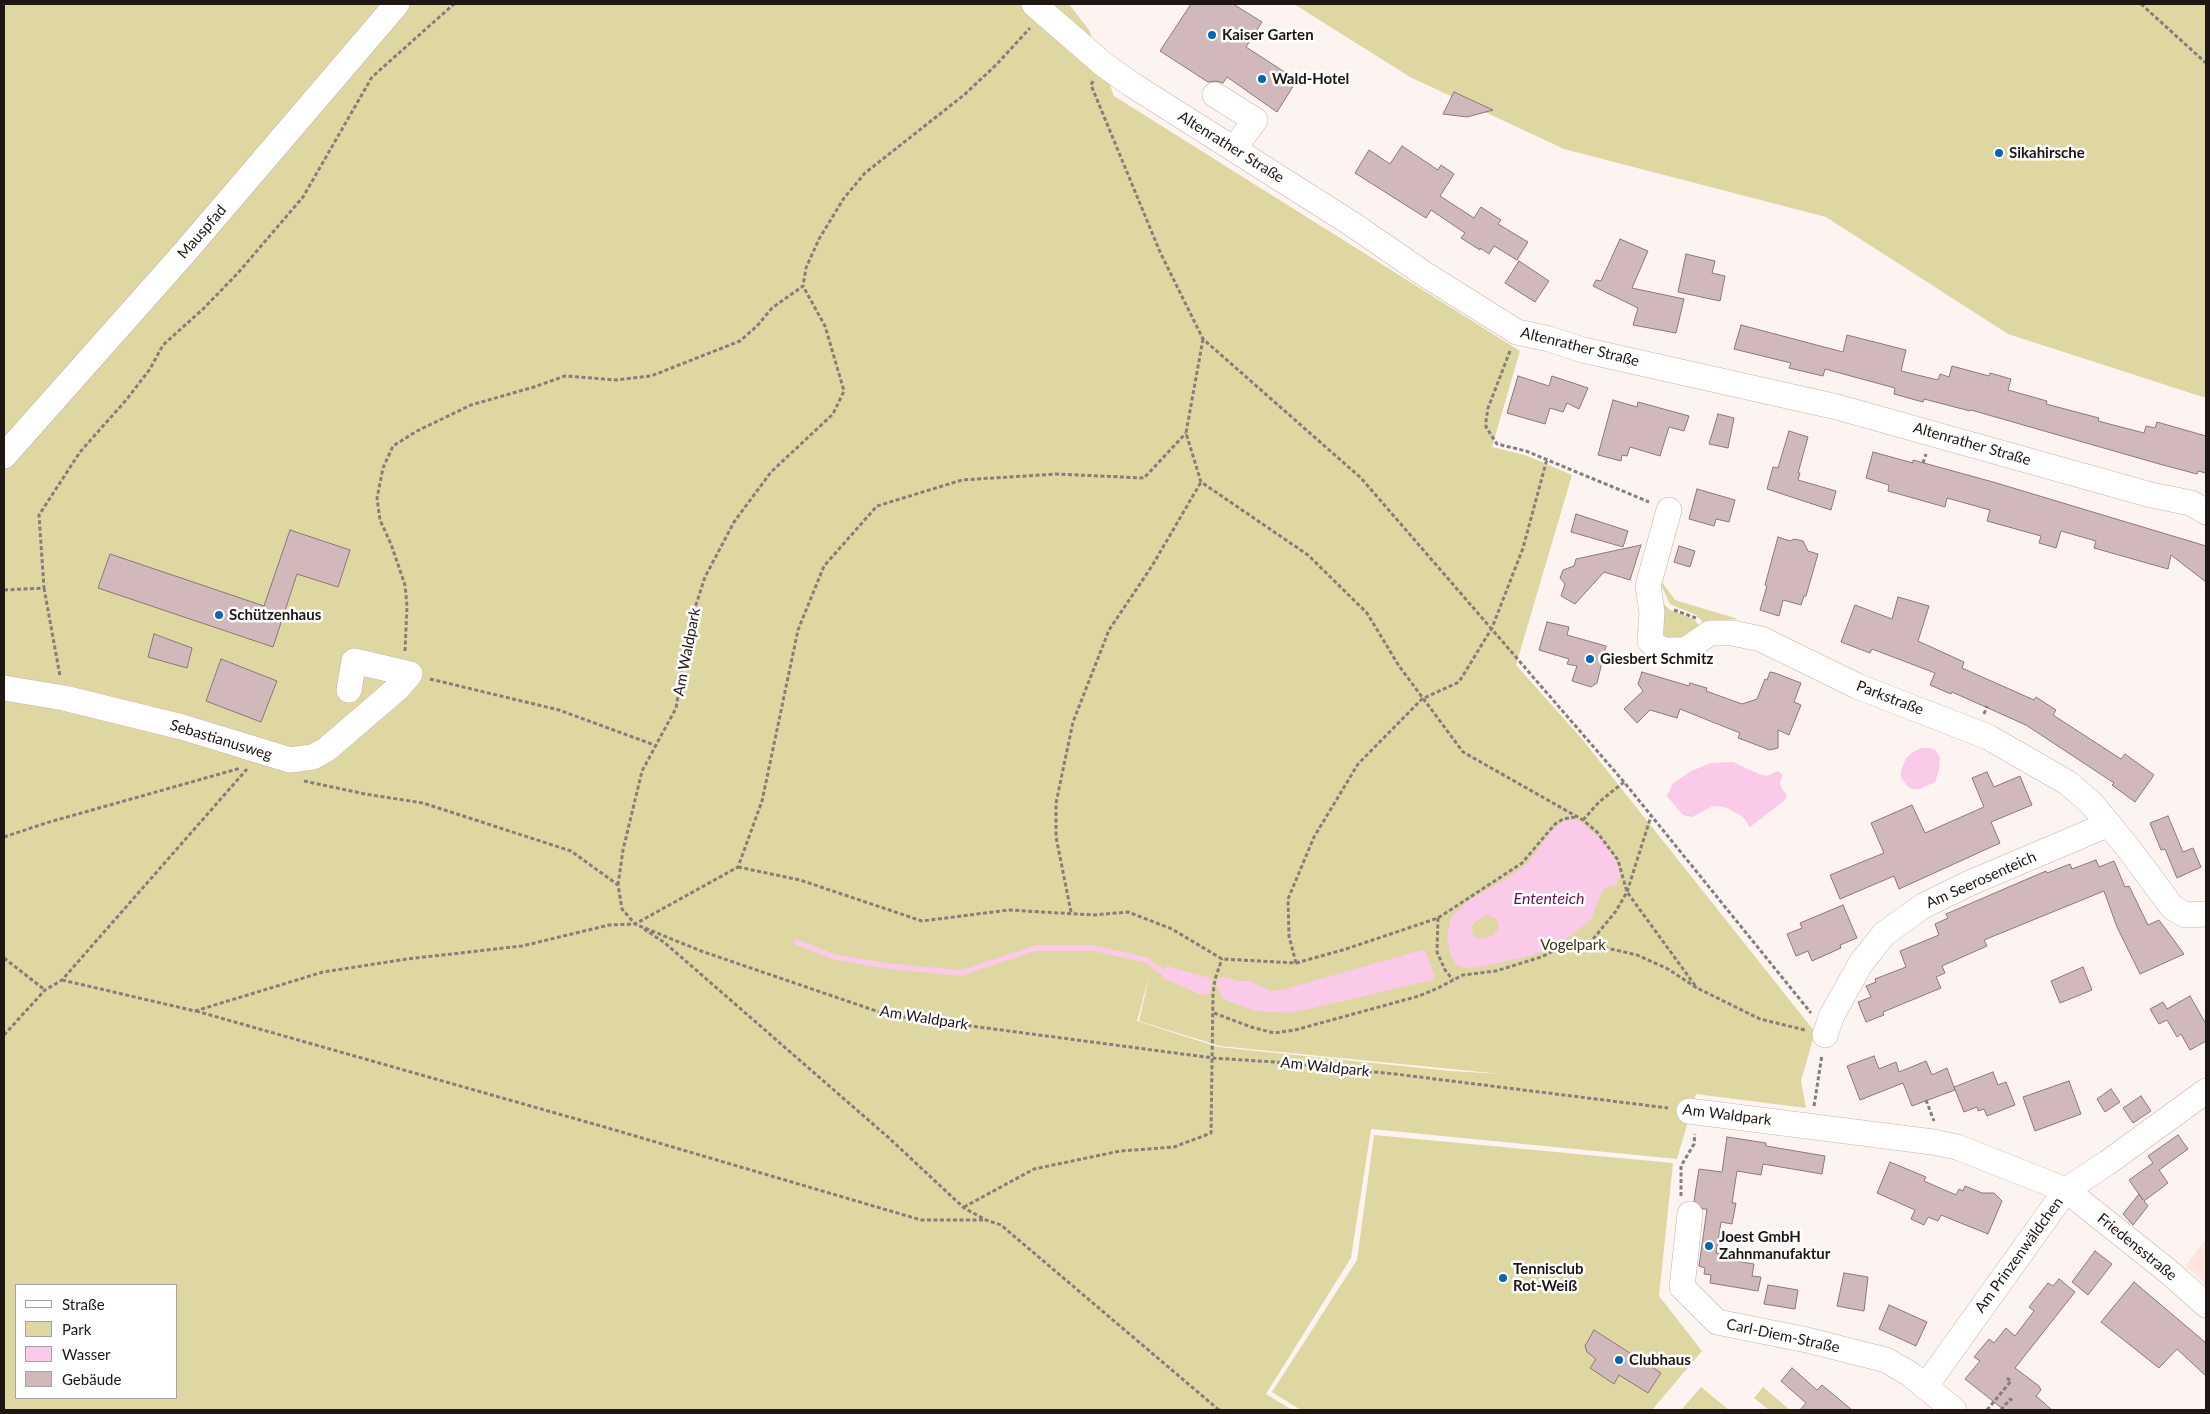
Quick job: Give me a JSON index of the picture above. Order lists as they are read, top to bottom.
{
  "streets": {
    "street": [
      "Altenrather Straße",
      "Mauspfad",
      "Am Waldpark",
      "Parkstraße",
      "Sebastianusweg",
      "Am Seerosenteich",
      "Friedensstraße",
      "Am Prinzenwäldchen",
      "Carl-Diem-Straße"
    ]
  },
  "crossings": [
    ["Am Waldpark", "Friedensstraße"],
    ["Am Waldpark", "Am Prinzenwäldchen"],
    ["Parkstraße", "Am Seerosenteich"],
    ["Friedensstraße", "Am Prinzenwäldchen"],
    ["Am Prinzenwäldchen", "Carl-Diem-Straße"]
  ],
  "water": ["Ententeich"],
  "parks": ["Vogelpark"],
  "places": [
    "Kaiser Garten",
    "Wald-Hotel",
    "Sikahirsche",
    "Schützenhaus",
    "Giesbert Schmitz",
    "Joest GmbH Zahnmanufaktur",
    "Tennisclub Rot-Weiß",
    "Clubhaus"
  ],
  "legend": [
    "Straße",
    "Park",
    "Wasser",
    "Gebäude"
  ]
}
